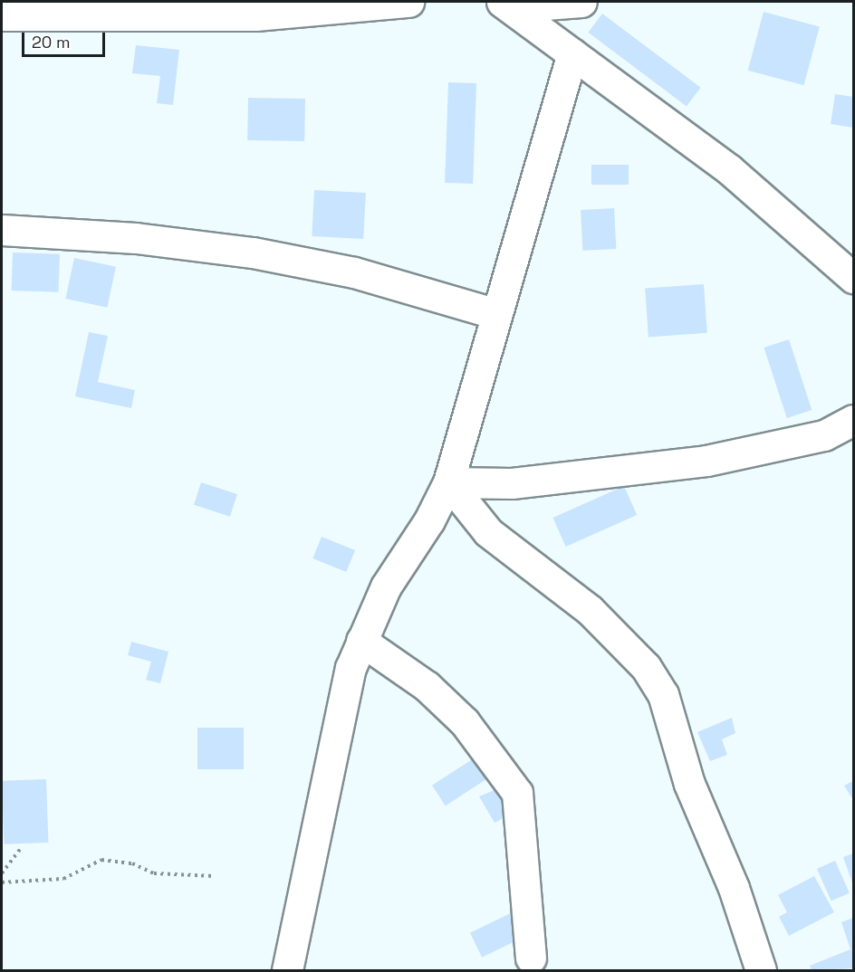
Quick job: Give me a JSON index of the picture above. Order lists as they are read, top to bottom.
{
  "scale_bar": "20 m"
}
